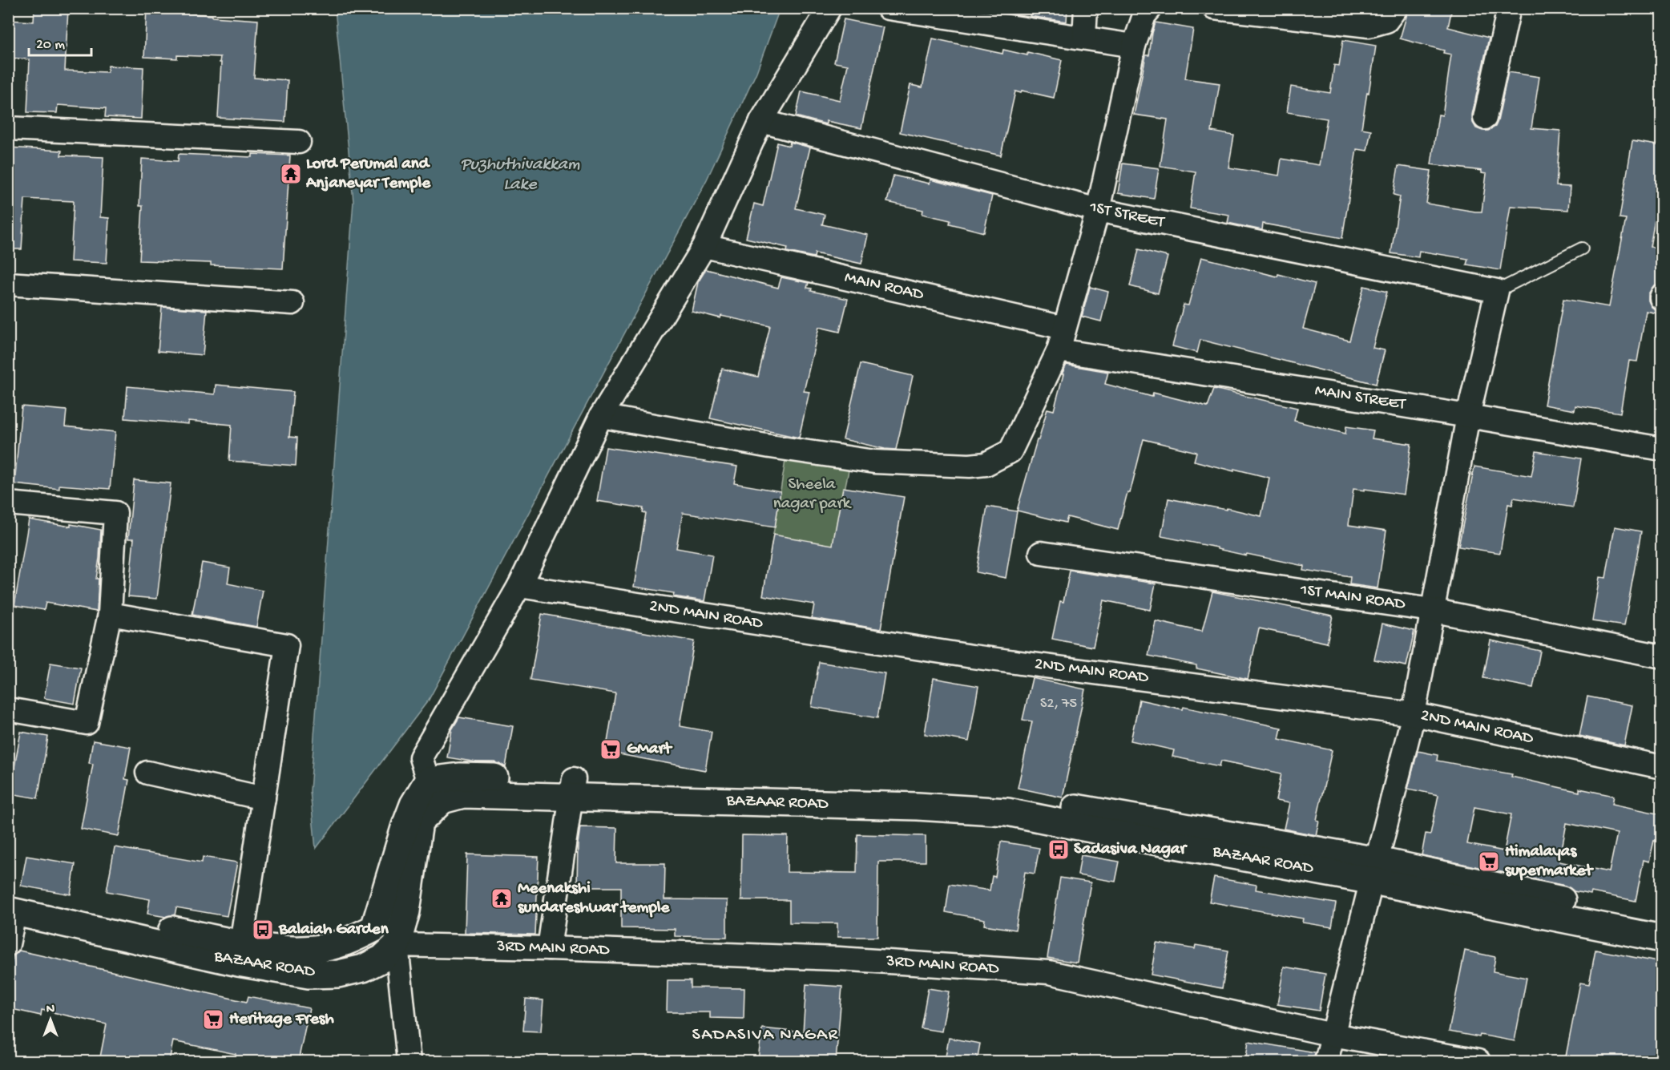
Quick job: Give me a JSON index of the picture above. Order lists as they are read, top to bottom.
{
  "streets": {
    "main road": ["BAZAAR ROAD"],
    "street": [
      "1ST STREET",
      "MAIN ROAD",
      "MAIN STREET",
      "1ST MAIN ROAD",
      "2ND MAIN ROAD",
      "3RD MAIN ROAD"
    ]
  },
  "crossings": [
    ["BAZAAR ROAD", "3RD MAIN ROAD"]
  ],
  "districts": ["SADASIVA NAGAR"],
  "water": ["Puzhuthivakkam Lake"],
  "parks": ["Sheela nagar park"],
  "places": {
    "temple": ["Lord Perumal and Anjaneyar Temple", "Meenakshi sundareshwar temple"],
    "supermarket": ["GMart", "Himalayas supermarket", "Heritage Fresh"],
    "bus stop": ["Sadasiva Nagar", "Balaiah Garden"]
  },
  "house_numbers": ["S2, 75"],
  "scale_bar": "20 m",
  "north": "top"
}
